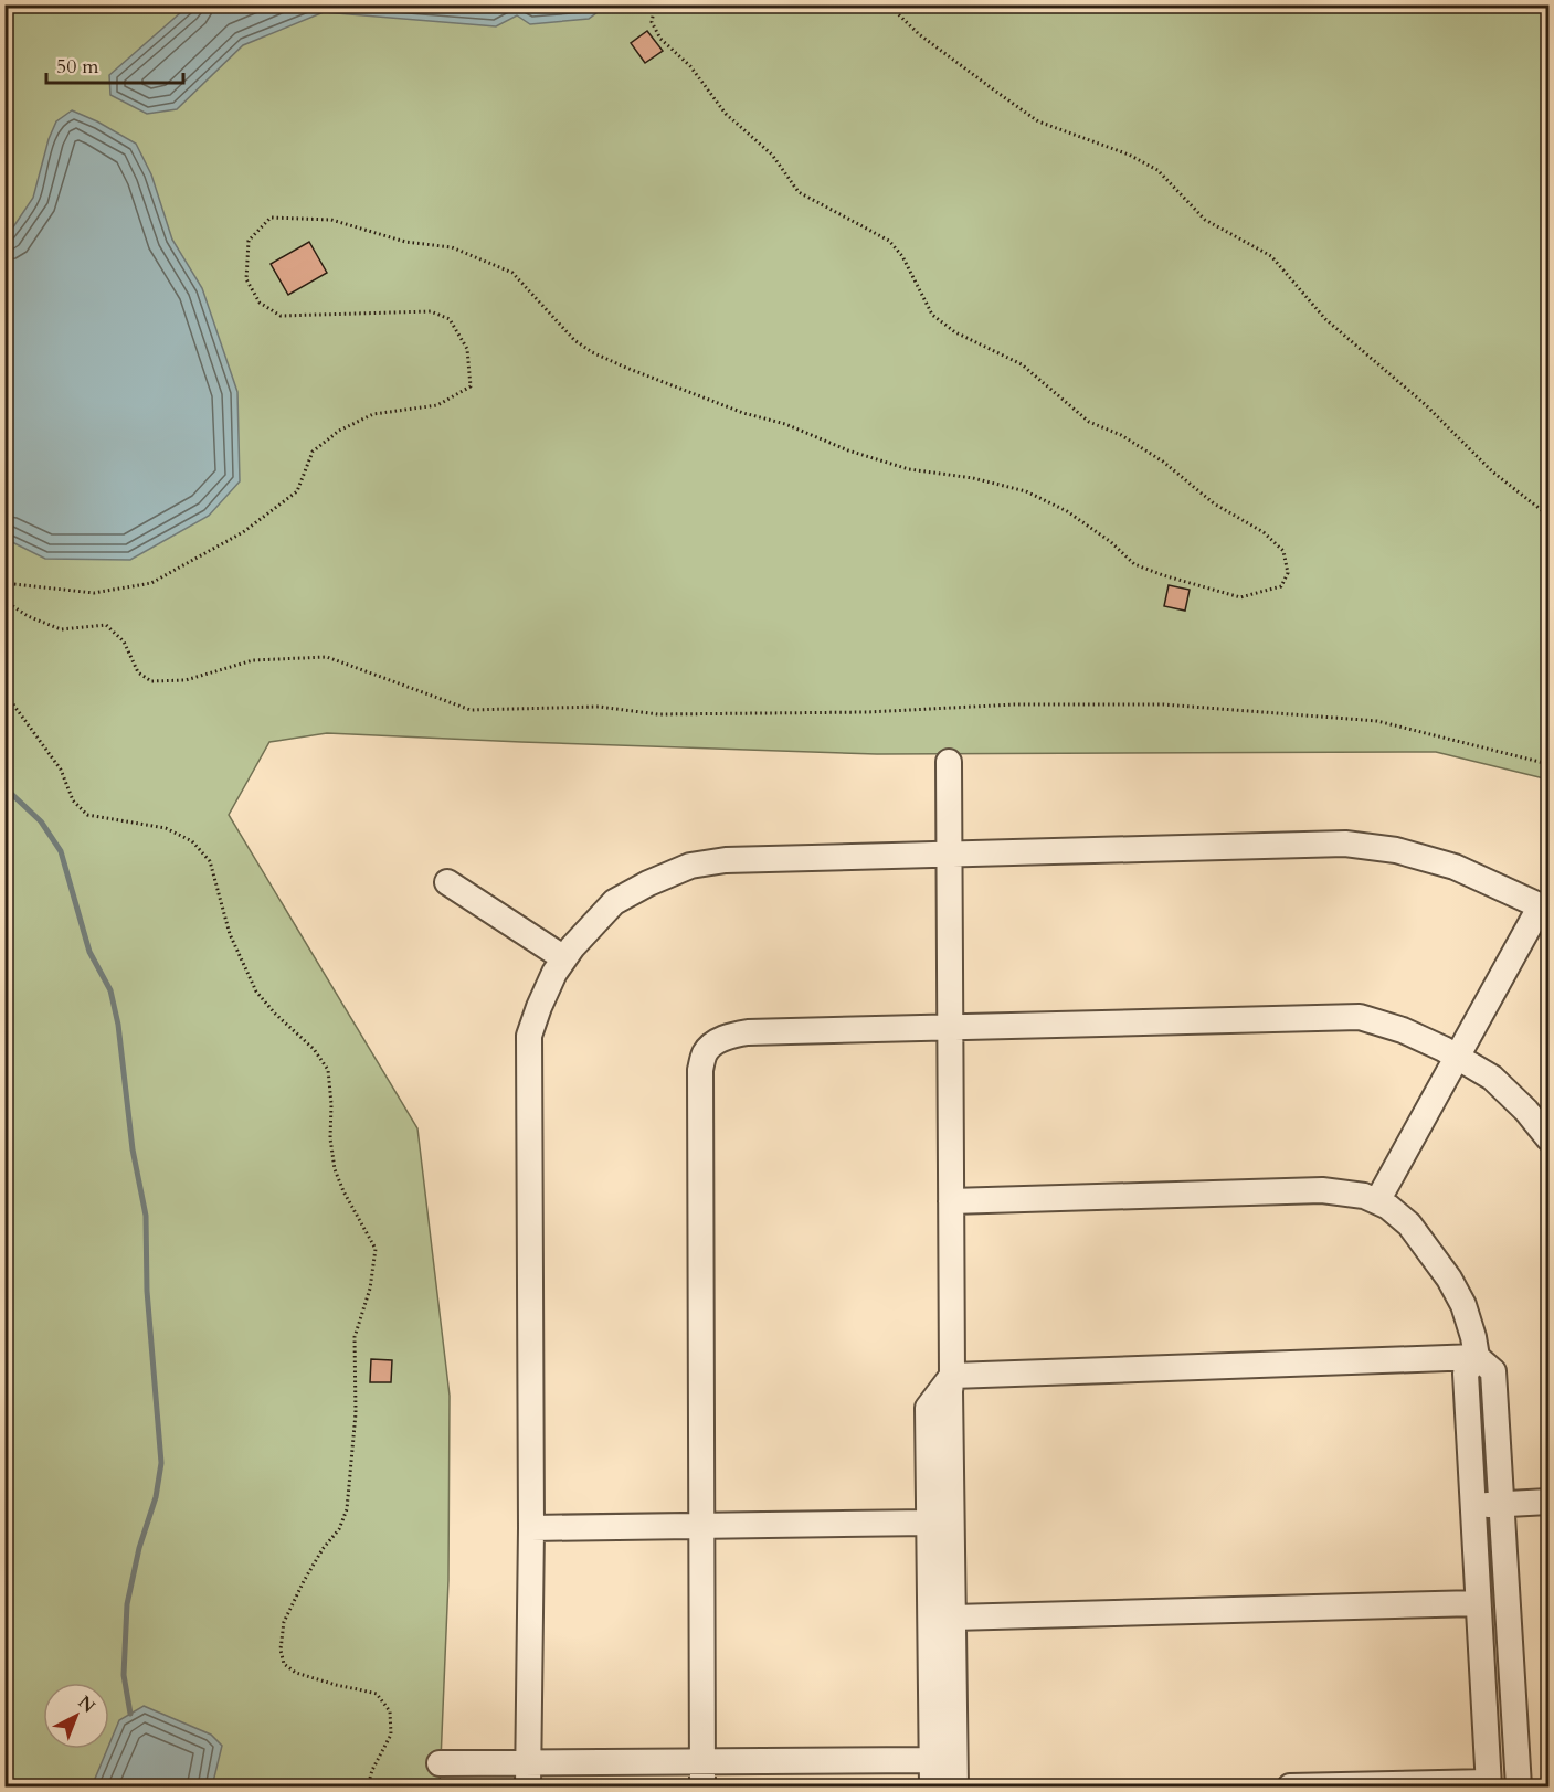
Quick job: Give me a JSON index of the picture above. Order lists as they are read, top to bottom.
{
  "scale_bar": "50 m",
  "north": "top right"
}
